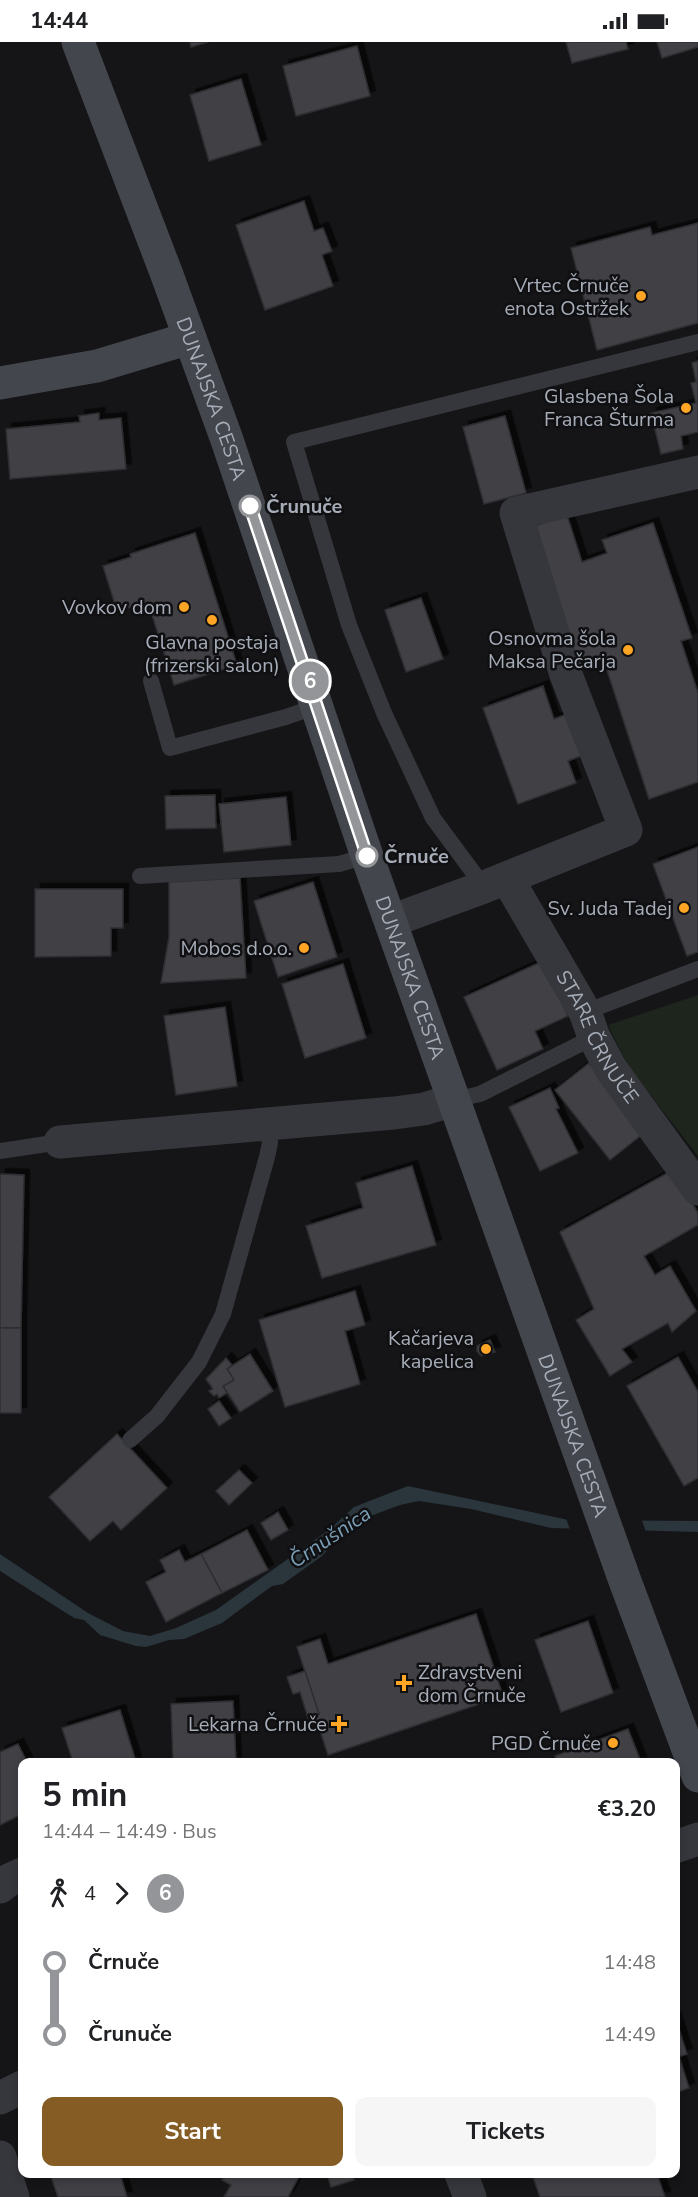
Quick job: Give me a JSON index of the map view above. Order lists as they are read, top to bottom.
{
  "streets": {
    "main road": ["DUNAJSKA CESTA"],
    "street": ["STARE ČRNUČE"]
  },
  "water": ["Črnušnica"],
  "places": {
    "other": [
      "Vrtec Črnuče enota Ostržek",
      "Glasbena Šola Franca Šturma",
      "Črunuče",
      "Vovkov dom",
      "Glavna postaja (frizerski salon)",
      "Osnovma šola Maksa Pečarja",
      "Črnuče",
      "Sv. Juda Tadej",
      "Mobos d.o.o.",
      "Kačarjeva kapelica",
      "PGD Črnuče"
    ],
    "health": ["Zdravstveni dom Črnuče", "Lekarna Črnuče"]
  },
  "lines": ["bus line 6"],
  "page": {
    "status": "14:44",
    "on_map": "6",
    "heading": ["5 min", "14:44 – 14:49 · Bus", "€3.20"],
    "legs": ["4", "6"],
    "list": [
      {
        "name": "Črnuče",
        "value": "14:48"
      },
      {
        "name": "Črunuče",
        "value": "14:49"
      }
    ],
    "buttons": ["Start", "Tickets"]
  }
}
